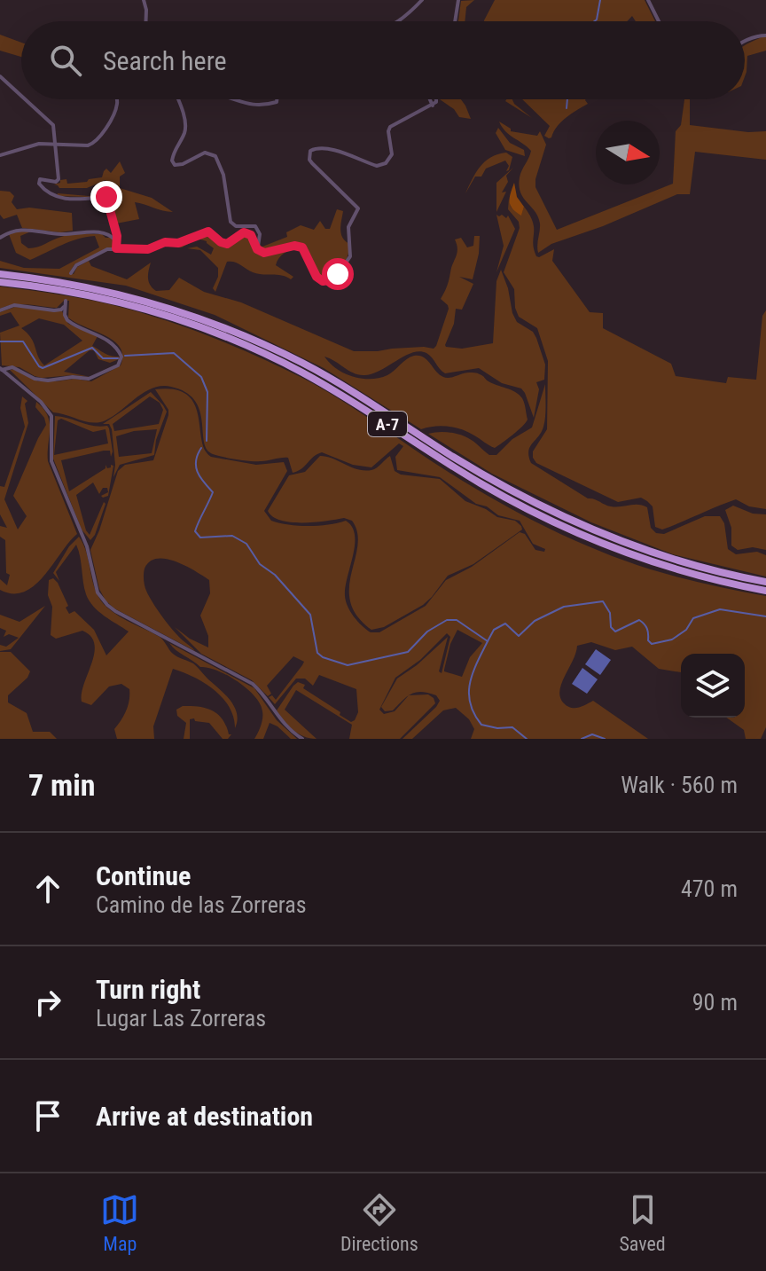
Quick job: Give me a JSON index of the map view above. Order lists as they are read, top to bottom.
{
  "streets": {
    "highway": ["A-7"]
  },
  "north": "right",
  "page": {
    "search": "Search here",
    "heading": ["7 min", "Walk · 560 m"],
    "list": [
      ["Continue", "Camino de las Zorreras", "470 m"],
      ["Turn right", "Lugar Las Zorreras", "90 m"],
      "Arrive at destination"
    ],
    "nav": ["Map", "Directions", "Saved"]
  }
}
